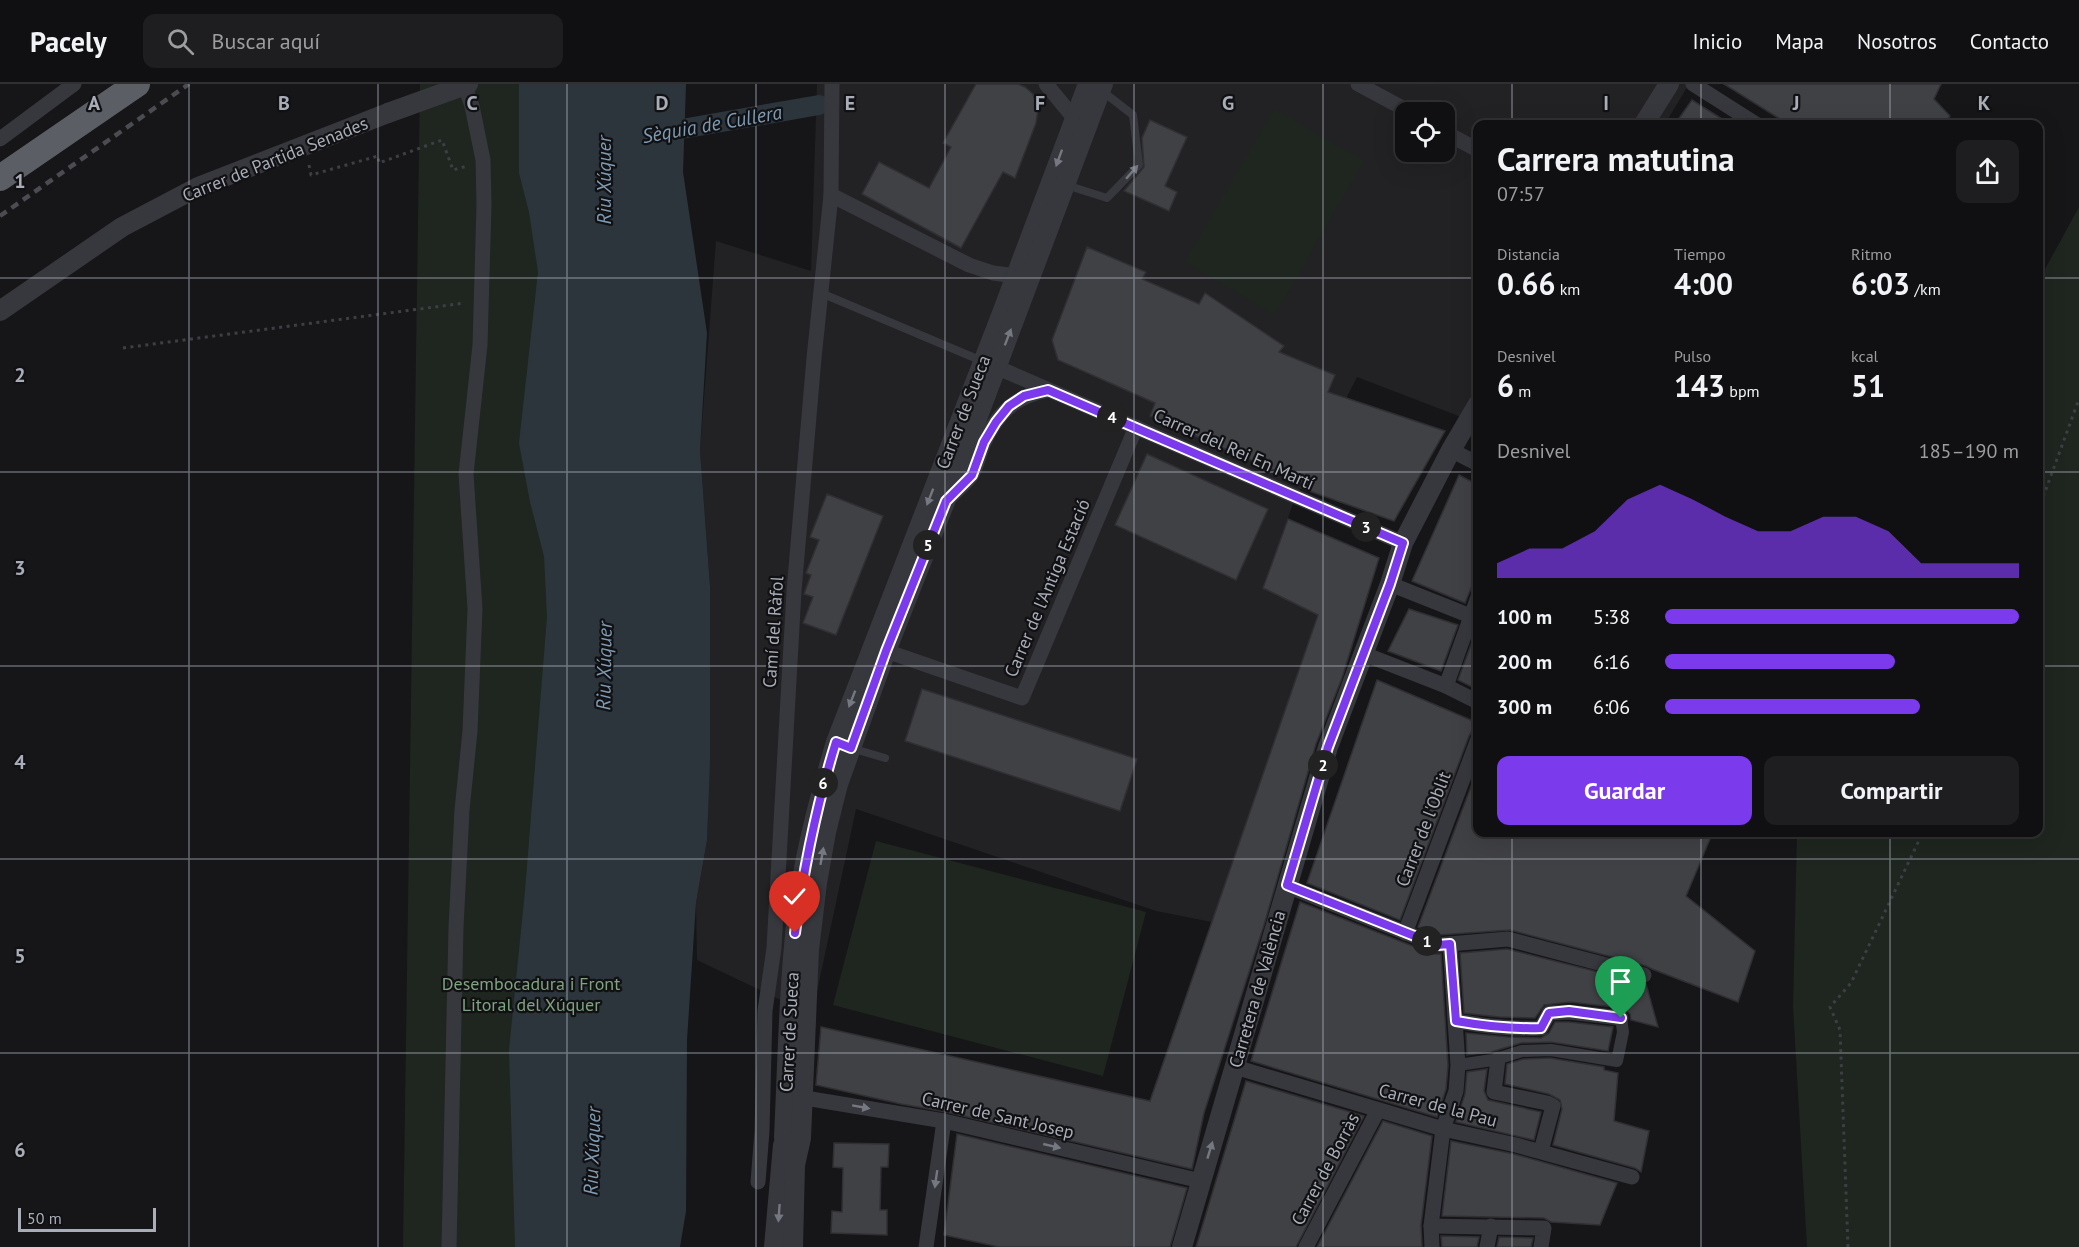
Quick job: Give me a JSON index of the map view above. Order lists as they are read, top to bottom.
{
  "streets": {
    "street": [
      "Carrer de Partida Senades",
      "Carrer de Sueca",
      "Carrer del Rei En Martí",
      "Carrer de l'Antiga Estació",
      "Camí del Ràfol",
      "Carrer de l'Oblit",
      "Carretera de València",
      "Carrer de la Pau",
      "Carrer de Sant Josep",
      "Carrer de Borràs"
    ]
  },
  "crossings": [
    ["Carrer de Sueca", "Carrer del Rei En Martí"],
    ["Carrer de Sueca", "Carrer de l'Antiga Estació"],
    ["Carrer de Sueca", "Carrer de Sant Josep"],
    ["Carrer del Rei En Martí", "Carrer de l'Antiga Estació"],
    ["Carrer del Rei En Martí", "Carretera de València"],
    ["Carretera de València", "Carrer de la Pau"],
    ["Carretera de València", "Carrer de Sant Josep"],
    ["Carrer de la Pau", "Carrer de Borràs"]
  ],
  "one_way": ["Carrer de Sant Josep"],
  "water": ["Sèquia de Cullera", "Riu Xúquer"],
  "parks": ["Desembocadura i Front Litoral del Xúquer"],
  "scale_bar": "50 m",
  "page": {
    "header": "Pacely",
    "search": "Buscar aquí",
    "nav": [
      "Inicio",
      "Mapa",
      "Nosotros",
      "Contacto"
    ],
    "heading": ["Carrera matutina", "07:57"],
    "stats": [
      ["Distancia", "0.66 km"],
      ["Tiempo", "4:00"],
      ["Ritmo", "6:03 /km"],
      ["Desnivel", "6 m"],
      ["Pulso", "143 bpm"],
      ["kcal", "51"]
    ],
    "pins": [
      "4",
      "3",
      "5",
      "2",
      "6",
      "1"
    ],
    "chart": ["Desnivel", "185–190 m"],
    "list": [
      {
        "name": "100 m",
        "note": "5:38"
      },
      {
        "name": "200 m",
        "note": "6:16"
      },
      {
        "name": "300 m",
        "note": "6:06"
      }
    ],
    "buttons": ["Guardar", "Compartir"],
    "scale": "50 m"
  },
  "grid": {
    "columns": [
      "A",
      "B",
      "C",
      "D",
      "E",
      "F",
      "G",
      "I",
      "J",
      "K"
    ],
    "rows": [
      "1",
      "2",
      "3",
      "4",
      "5",
      "6"
    ]
  }
}
